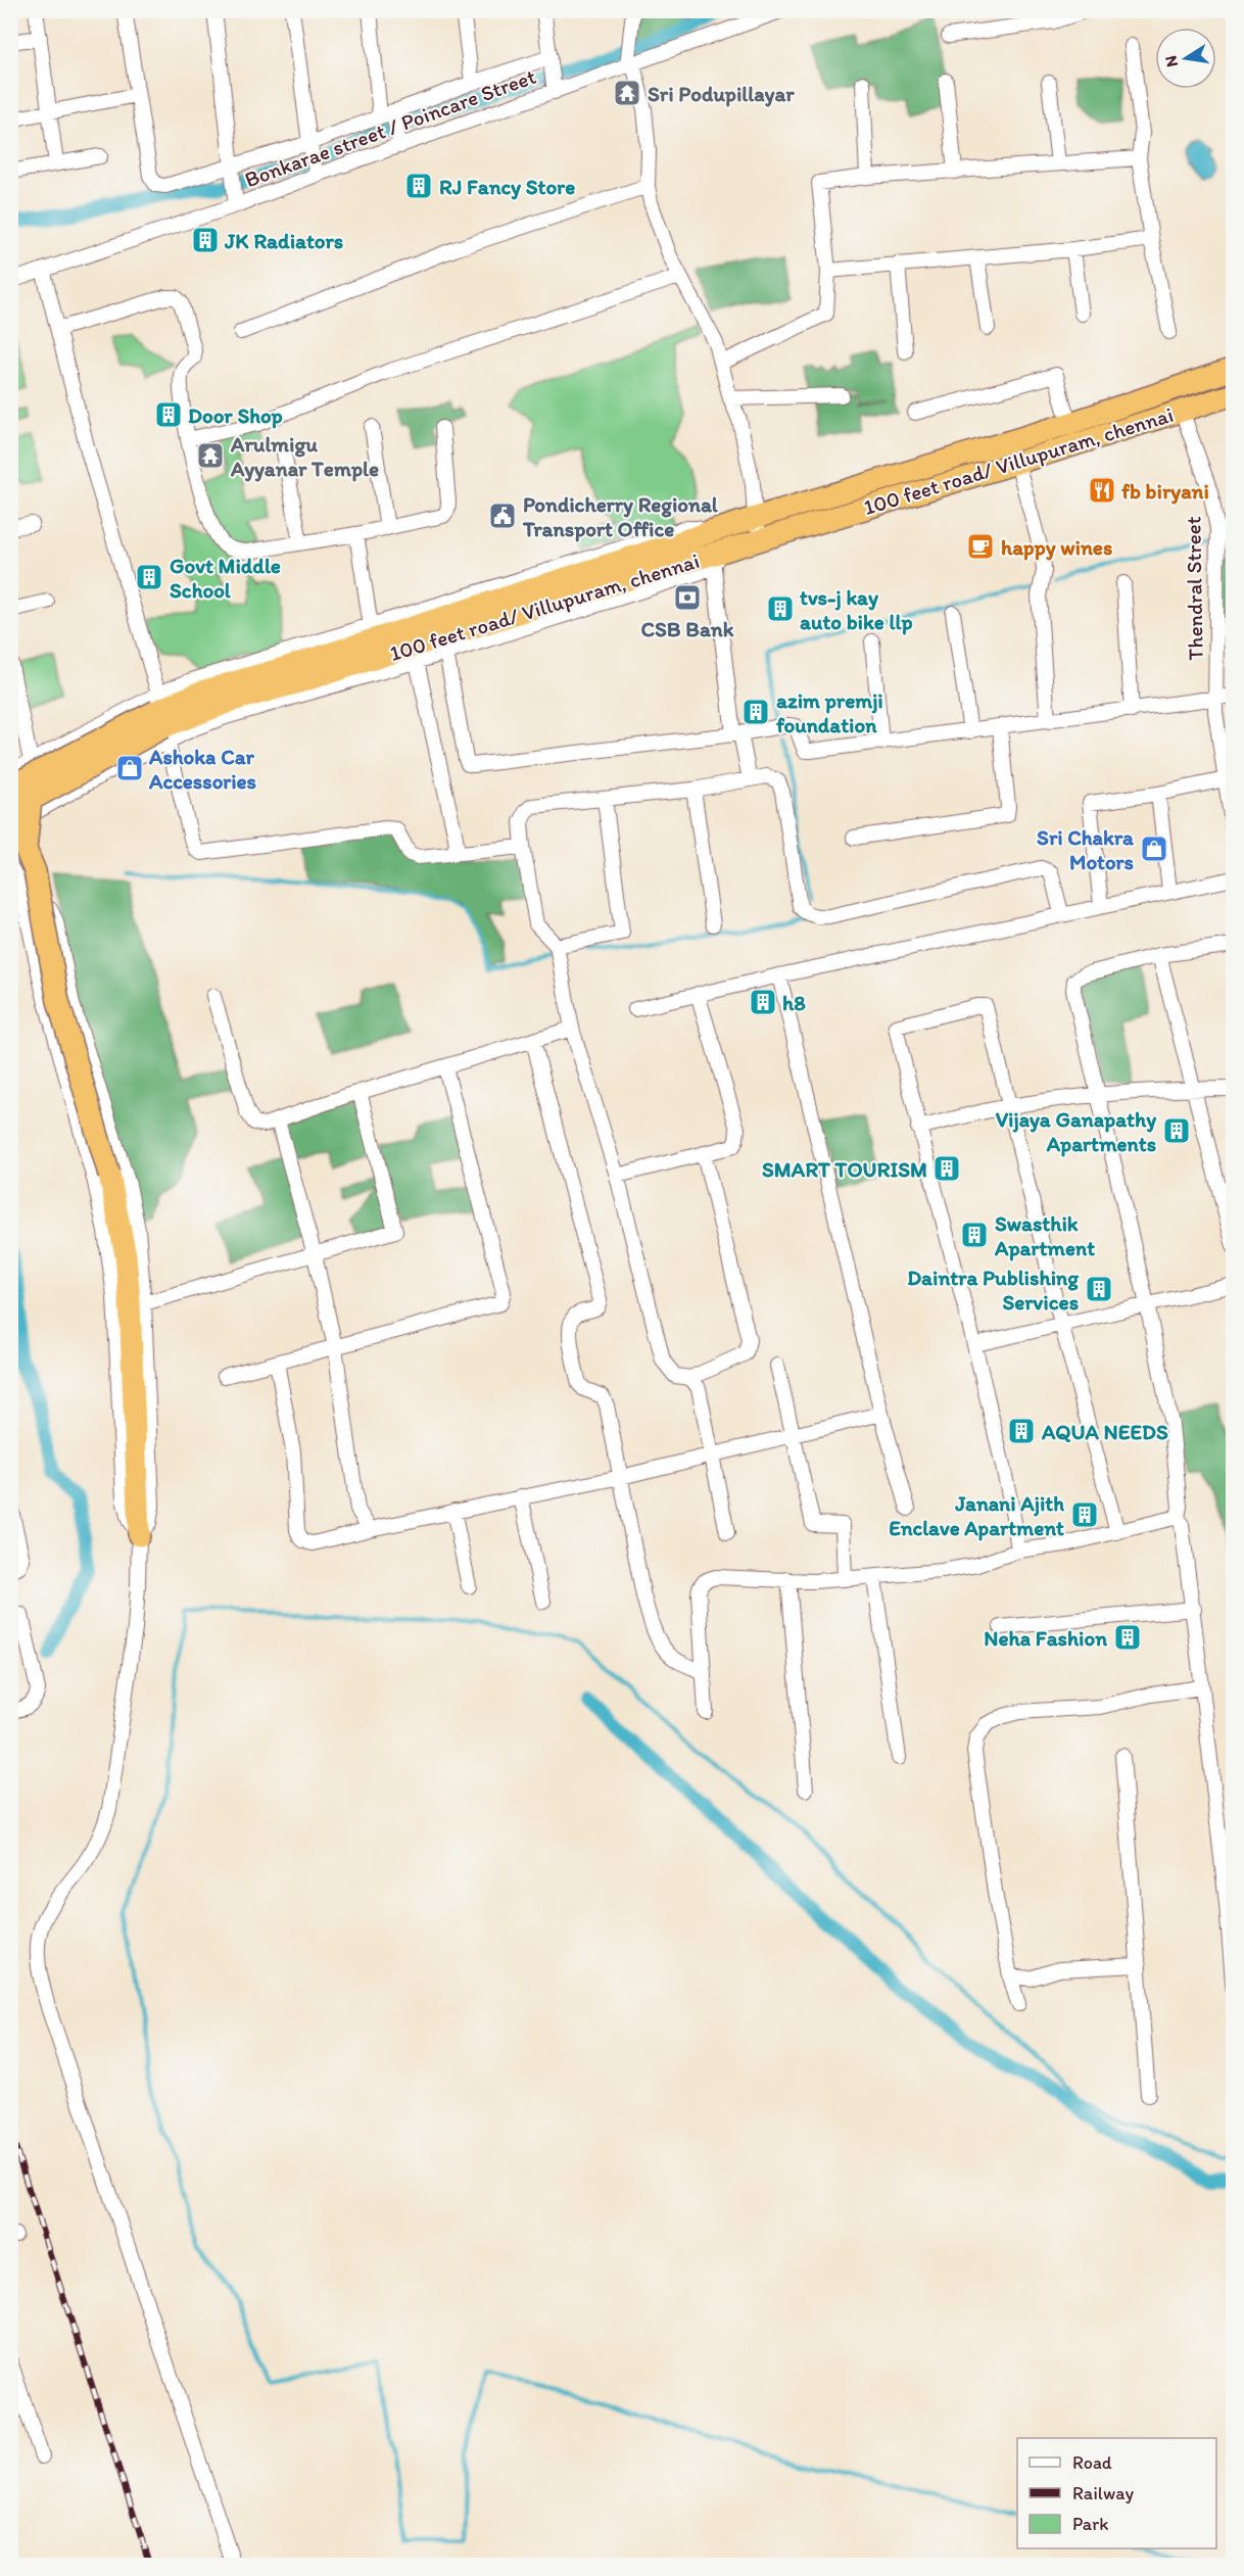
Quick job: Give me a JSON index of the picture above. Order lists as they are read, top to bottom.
{
  "streets": {
    "highway": ["100 feet road/ Villupuram, chennai"],
    "street": ["Bonkarae street / Poincare Street", "Thendral Street"]
  },
  "crossings": [
    ["100 feet road/ Villupuram, chennai", "Thendral Street"]
  ],
  "places": {
    "temple": ["Sri Podupillayar", "Arulmigu Ayyanar Temple"],
    "building": [
      "RJ Fancy Store",
      "JK Radiators",
      "Door Shop",
      "Govt Middle School",
      "tvs-j kay auto bike llp",
      "azim premji foundation",
      "h8",
      "Vijaya Ganapathy Apartments",
      "SMART TOURISM",
      "Swasthik Apartment",
      "Daintra Publishing Services",
      "AQUA NEEDS",
      "Janani Ajith Enclave Apartment",
      "Neha Fashion"
    ],
    "restaurant": ["fb biryani"],
    "public building": ["Pondicherry Regional Transport Office"],
    "cafe": ["happy wines"],
    "bank": ["CSB Bank"],
    "shop": ["Ashoka Car Accessories", "Sri Chakra Motors"]
  },
  "legend": ["Road", "Railway", "Park"],
  "north": "left"
}
